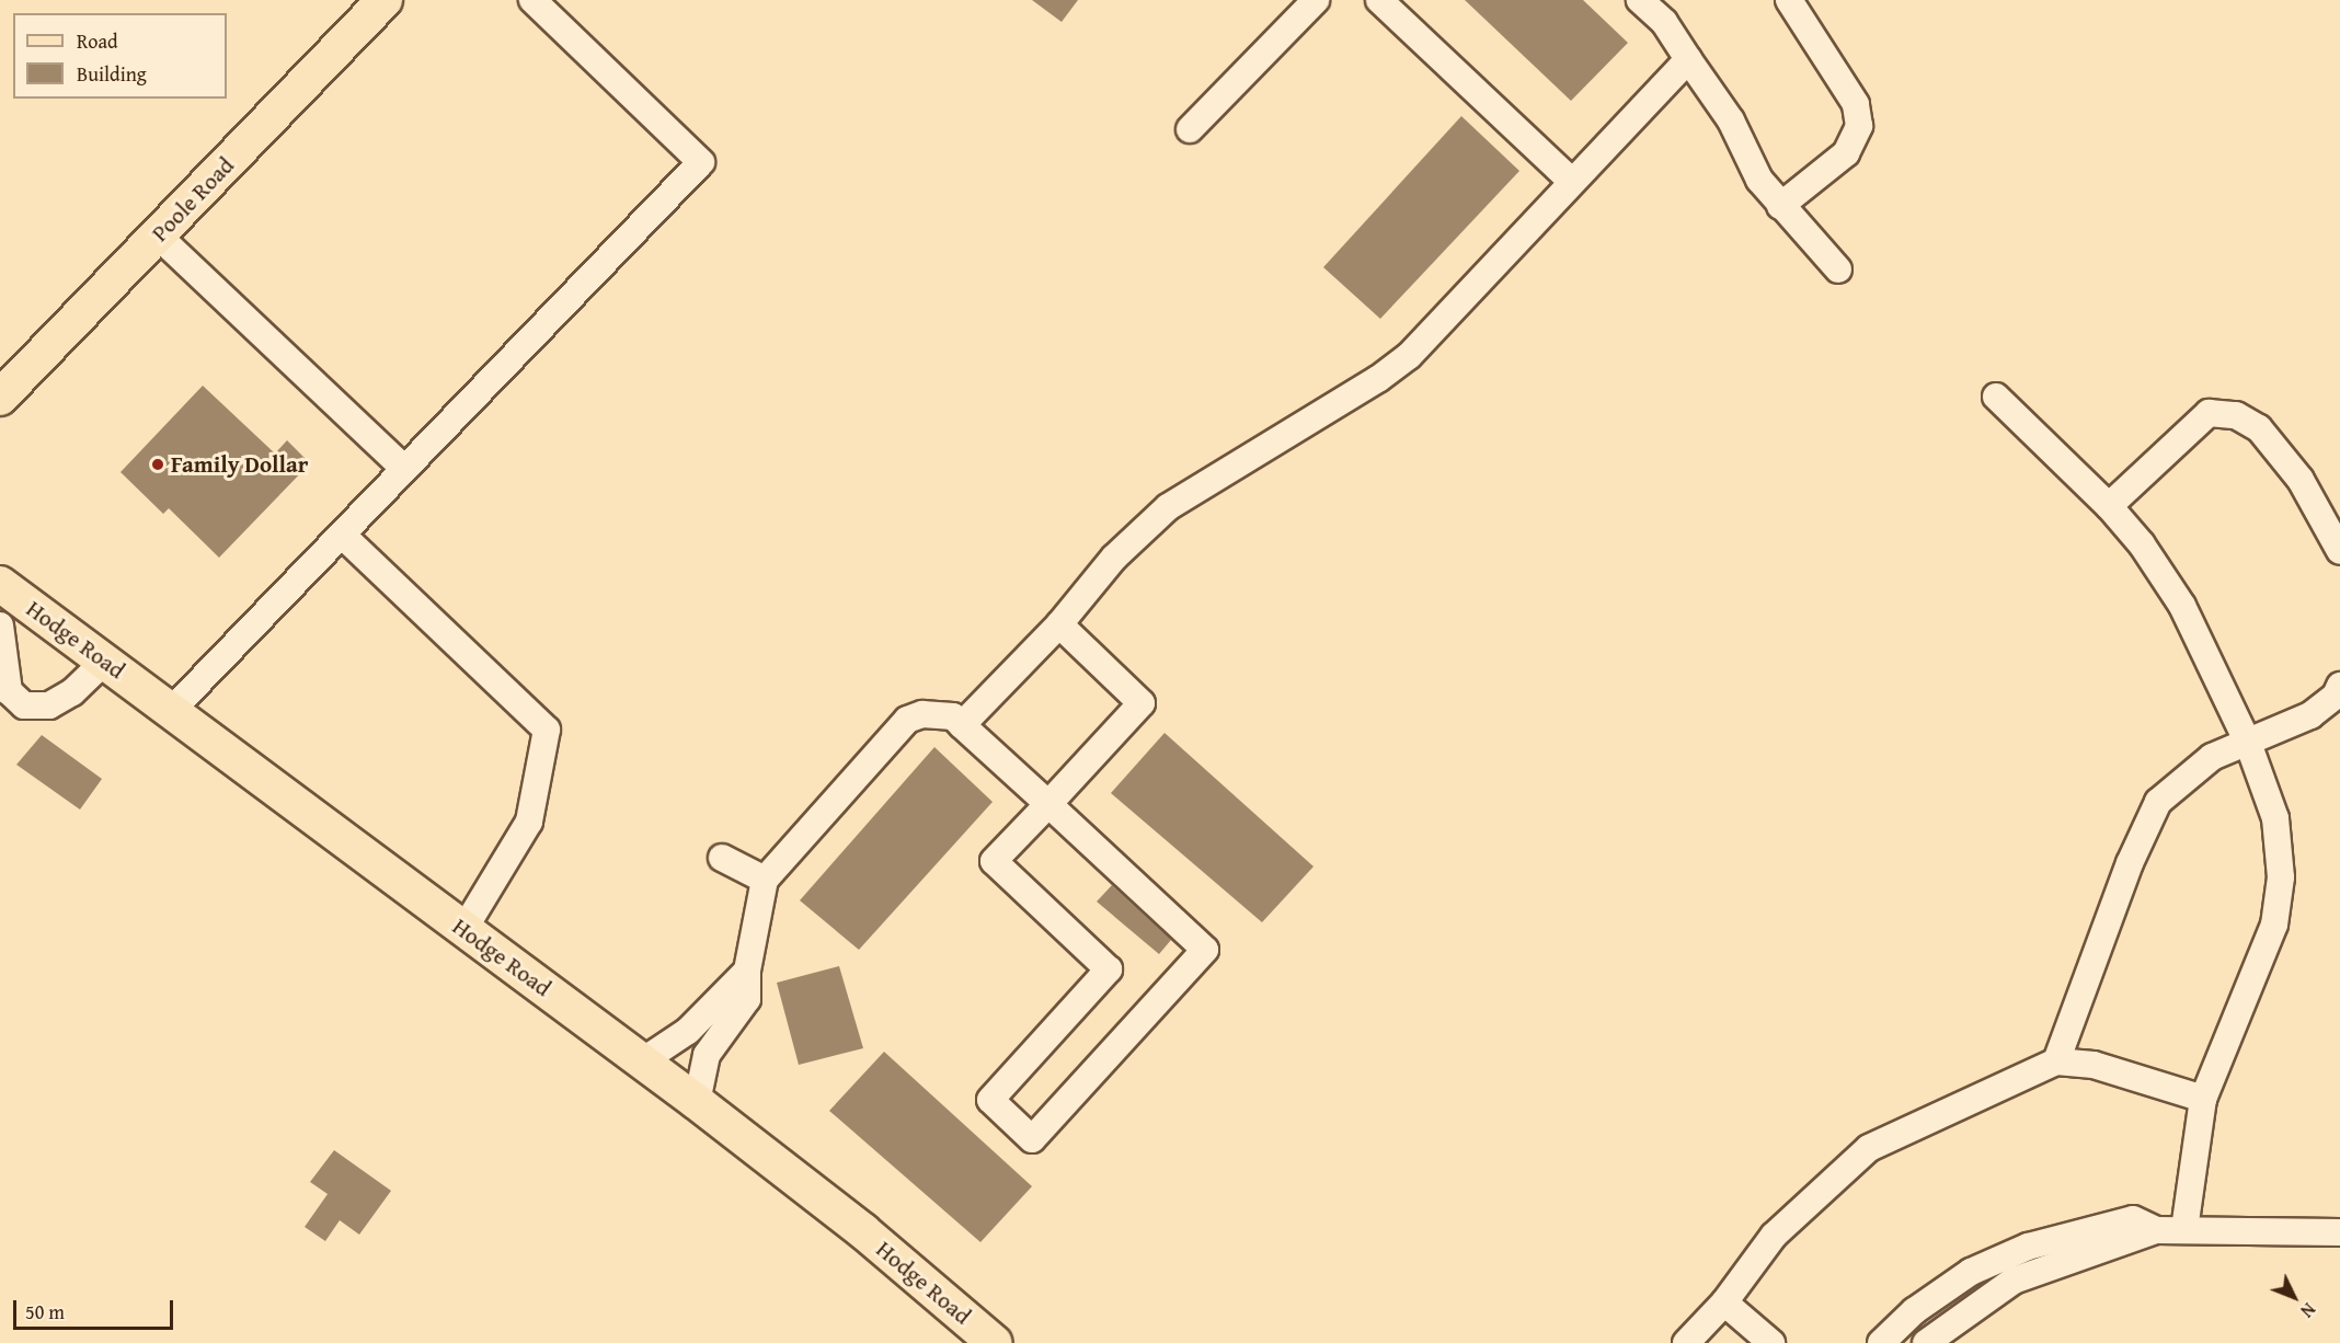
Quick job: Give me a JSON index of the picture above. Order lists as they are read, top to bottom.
{
  "streets": {
    "main road": ["Poole Road", "Hodge Road"]
  },
  "places": ["Family Dollar"],
  "legend": ["Road", "Building"],
  "scale_bar": "50 m",
  "north": "bottom right"
}
